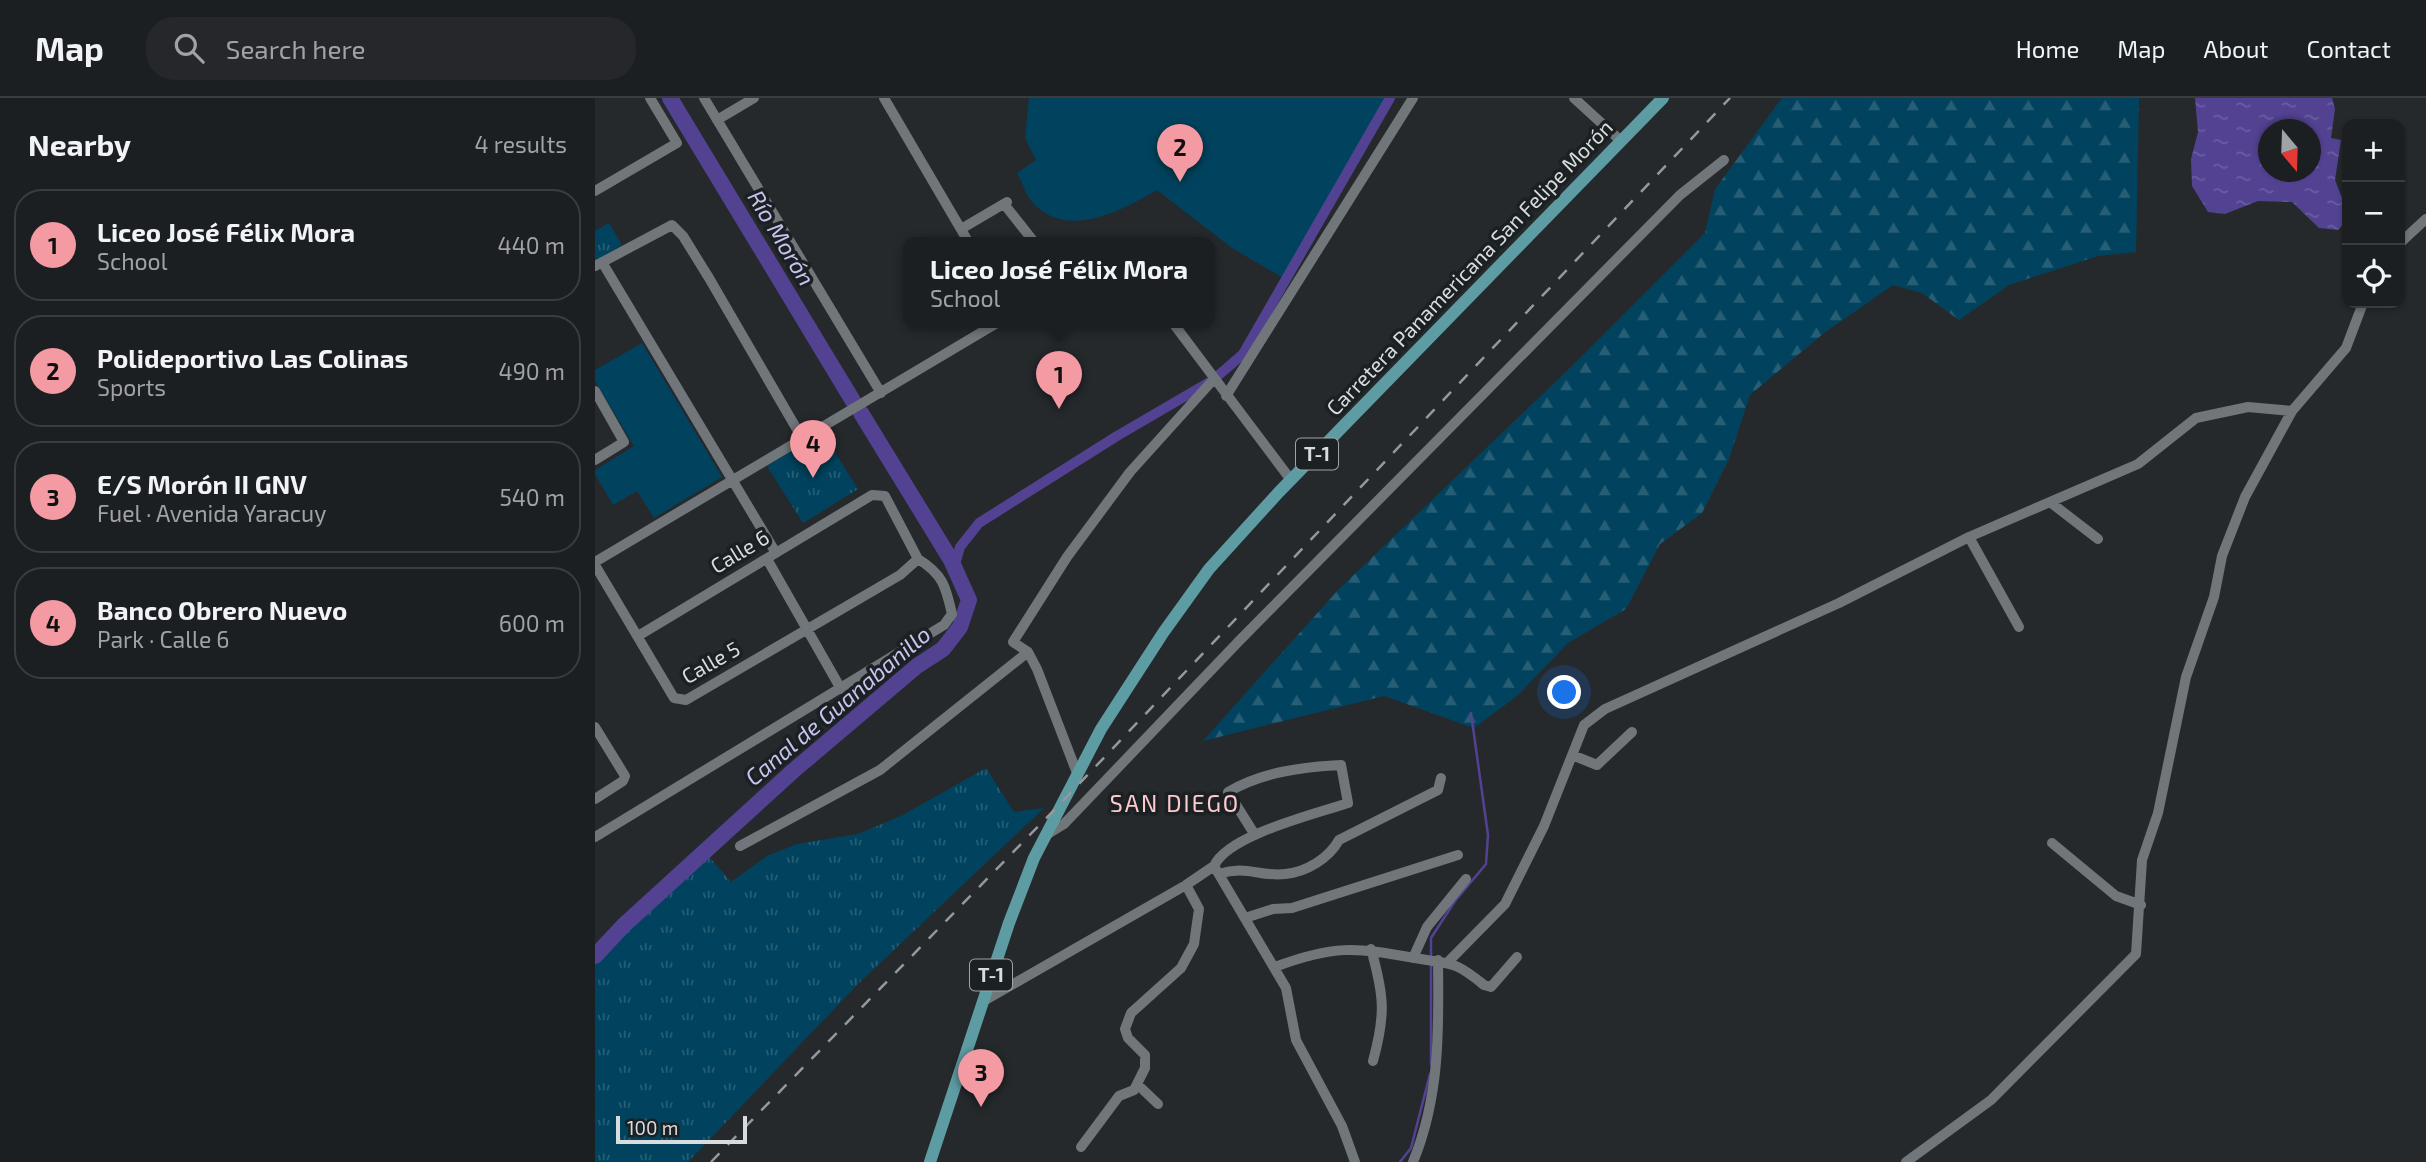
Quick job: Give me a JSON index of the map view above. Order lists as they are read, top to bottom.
{
  "streets": {
    "main road": ["Carretera Panamericana San Felipe Morón", "T-1"],
    "street": ["Calle 6", "Calle 5"]
  },
  "crossings": [
    ["Carretera Panamericana San Felipe Morón", "T-1"],
    ["Calle 6", "Calle 5"]
  ],
  "districts": ["SAN DIEGO"],
  "water": ["Río Morón", "Canal de Guanabanillo"],
  "scale_bar": "100 m",
  "north": "bottom",
  "page": {
    "header": "Map",
    "search": "Search here",
    "nav": [
      "Home",
      "Map",
      "About",
      "Contact"
    ],
    "heading": ["Nearby", "4 results"],
    "map_buttons": ["+", "−"],
    "pins": [
      "2",
      "1",
      "4",
      "3"
    ],
    "list": [
      {
        "mark": "1",
        "name": "Liceo José Félix Mora",
        "note": "School",
        "value": "440 m"
      },
      {
        "mark": "2",
        "name": "Polideportivo Las Colinas",
        "note": "Sports",
        "value": "490 m"
      },
      {
        "mark": "3",
        "name": "E/S Morón II GNV",
        "note": "Fuel · Avenida Yaracuy",
        "value": "540 m"
      },
      {
        "mark": "4",
        "name": "Banco Obrero Nuevo",
        "note": "Park · Calle 6",
        "value": "600 m"
      }
    ],
    "popup": ["Liceo José Félix Mora", "School"],
    "scale": "100 m"
  }
}
